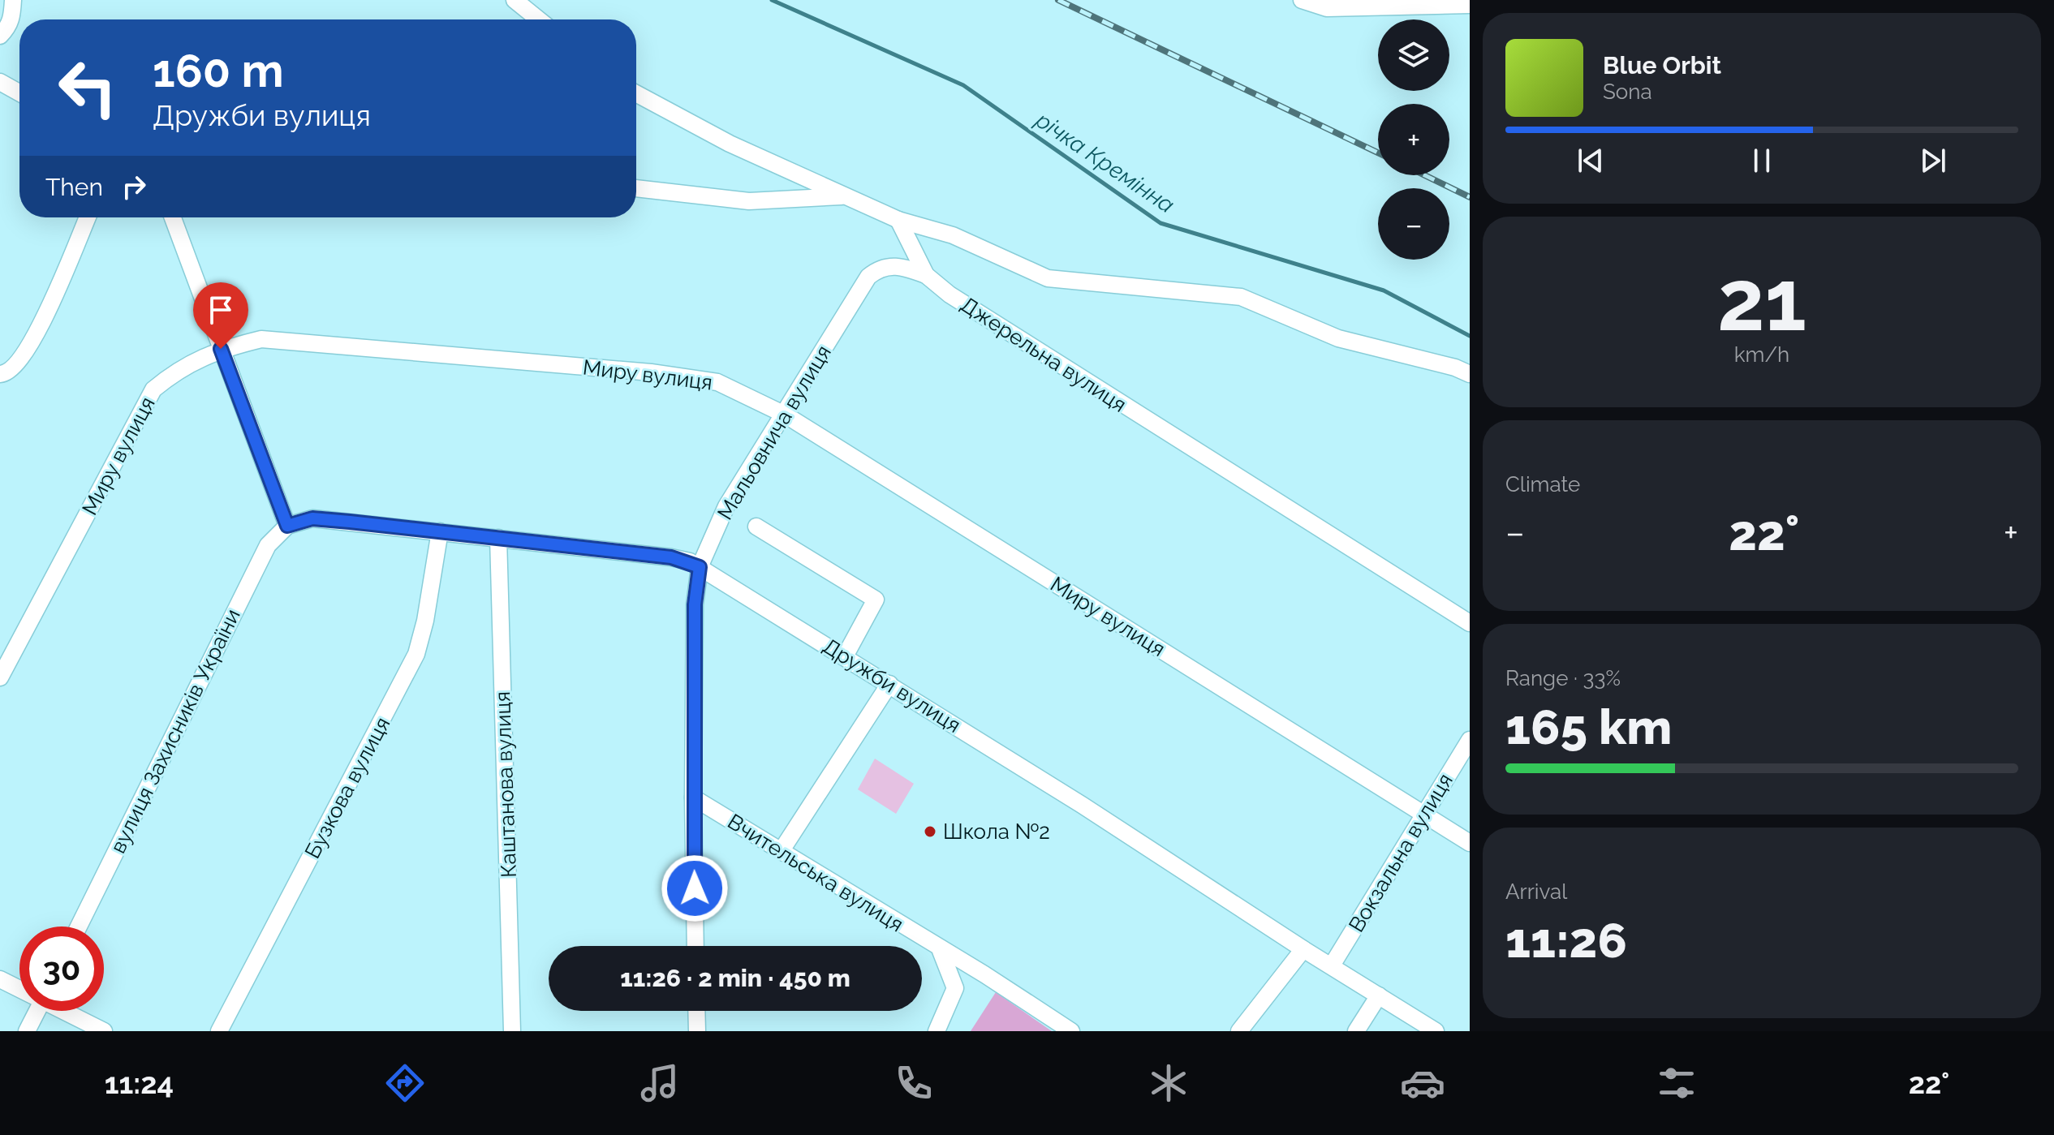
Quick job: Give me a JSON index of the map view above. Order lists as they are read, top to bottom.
{
  "streets": {
    "street": [
      "Джерельна вулиця",
      "Миру вулиця",
      "Мальовнича вулиця",
      "Дружби вулиця",
      "вулиця Захисників України",
      "Каштанова вулиця",
      "Бузкова вулиця",
      "Вокзальна вулиця",
      "Вчительська вулиця"
    ]
  },
  "crossings": [
    ["Джерельна вулиця", "Мальовнича вулиця"],
    ["Миру вулиця", "Мальовнича вулиця"],
    ["Миру вулиця", "Вокзальна вулиця"],
    ["Мальовнича вулиця", "Дружби вулиця"],
    ["Мальовнича вулиця", "Вчительська вулиця"],
    ["Дружби вулиця", "вулиця Захисників України"],
    ["Дружби вулиця", "Каштанова вулиця"],
    ["Дружби вулиця", "Бузкова вулиця"],
    ["Дружби вулиця", "Вокзальна вулиця"]
  ],
  "water": ["річка Кремінна"],
  "places": ["Школа №2"],
  "page": {
    "map_buttons": ["+", "−"],
    "turn": ["160 m", "Дружби вулиця"],
    "song": ["Blue Orbit", "Sona"],
    "then": "Then",
    "tile": [
      ["21", "km/h"],
      "Climate",
      ["Range · 33%", "165 km"],
      ["Arrival", "11:26"]
    ],
    "heat": ["−", "22°", "+"],
    "limit": "30",
    "trip": "11:26 · 2 min · 450 m",
    "tabs": ["11:24", "22°"]
  }
}
